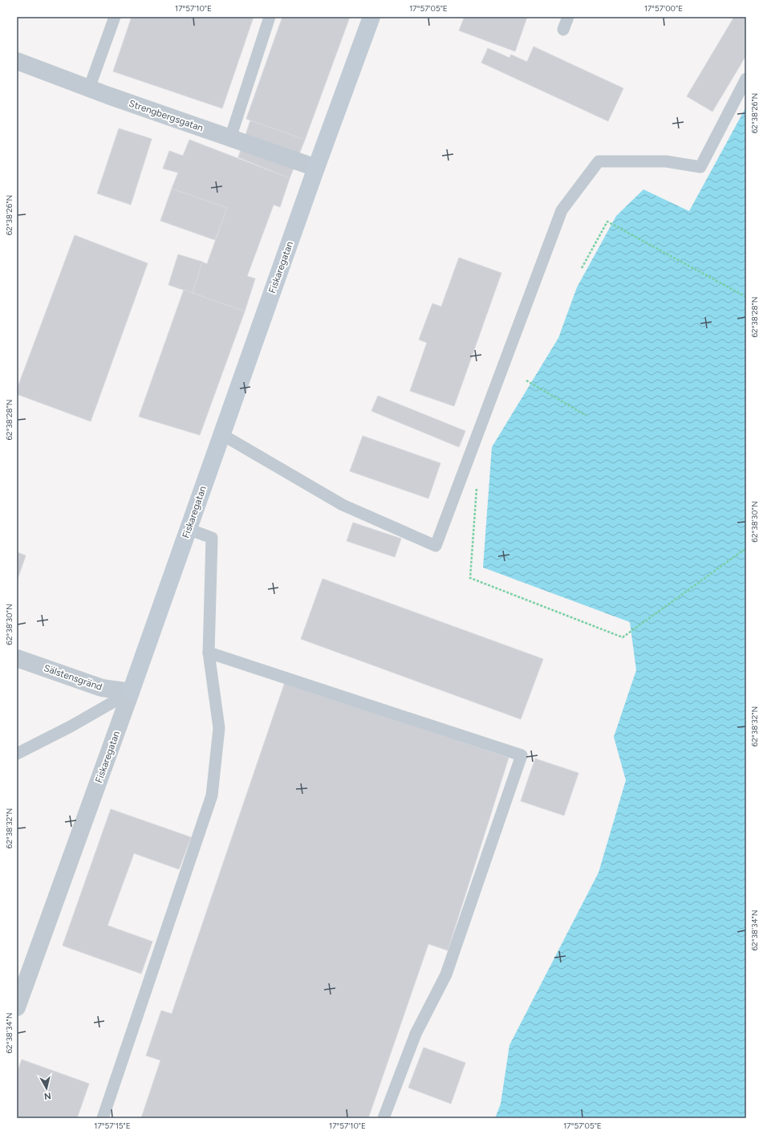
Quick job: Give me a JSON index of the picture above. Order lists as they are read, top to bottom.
{
  "streets": {
    "street": ["Strengbergsgatan", "Fiskaregatan", "Sälstensgränd"]
  },
  "crossings": [
    ["Strengbergsgatan", "Fiskaregatan"],
    ["Fiskaregatan", "Sälstensgränd"]
  ],
  "north": "bottom",
  "coordinates": [
    "17°57'10\"E",
    "17°57'05\"E",
    "17°57'00\"E",
    "62°38'26\"N",
    "62°38'28\"N",
    "62°38'30\"N",
    "62°38'32\"N",
    "62°38'34\"N",
    "17°57'15\"E"
  ]
}
